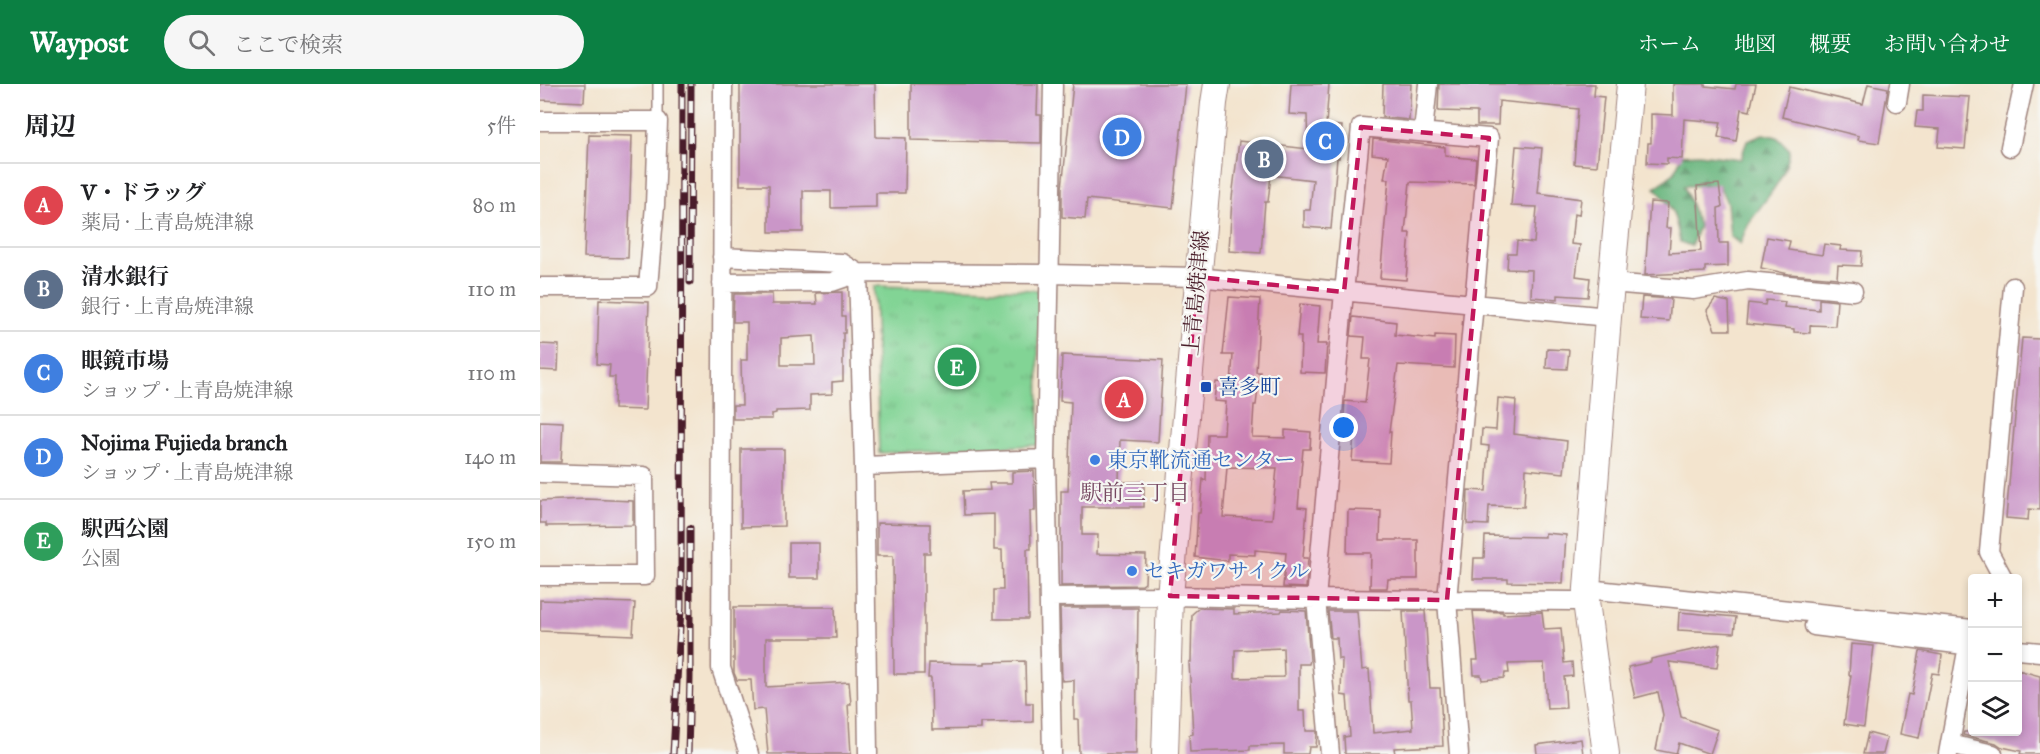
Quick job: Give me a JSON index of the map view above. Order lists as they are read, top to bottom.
{
  "streets": {
    "main road": ["上青島焼津線"]
  },
  "districts": ["駅前三丁目"],
  "places": {
    "transit": ["喜多町"],
    "other": ["東京靴流通センター", "セキガワサイクル"]
  },
  "page": {
    "header": "Waypost",
    "search": "ここで検索",
    "nav": [
      "ホーム",
      "地図",
      "概要",
      "お問い合わせ"
    ],
    "heading": ["周辺", "5件"],
    "pins": [
      "D",
      "C",
      "B",
      "E",
      "A"
    ],
    "list": [
      {
        "mark": "A",
        "name": "V・ドラッグ",
        "note": "薬局 · 上青島焼津線",
        "value": "80 m"
      },
      {
        "mark": "B",
        "name": "清水銀行",
        "note": "銀行 · 上青島焼津線",
        "value": "110 m"
      },
      {
        "mark": "C",
        "name": "眼鏡市場",
        "note": "ショップ · 上青島焼津線",
        "value": "110 m"
      },
      {
        "mark": "D",
        "name": "Nojima Fujieda branch",
        "note": "ショップ · 上青島焼津線",
        "value": "140 m"
      },
      {
        "mark": "E",
        "name": "駅西公園",
        "note": "公園",
        "value": "150 m"
      }
    ],
    "map_buttons": ["+", "−"]
  }
}
